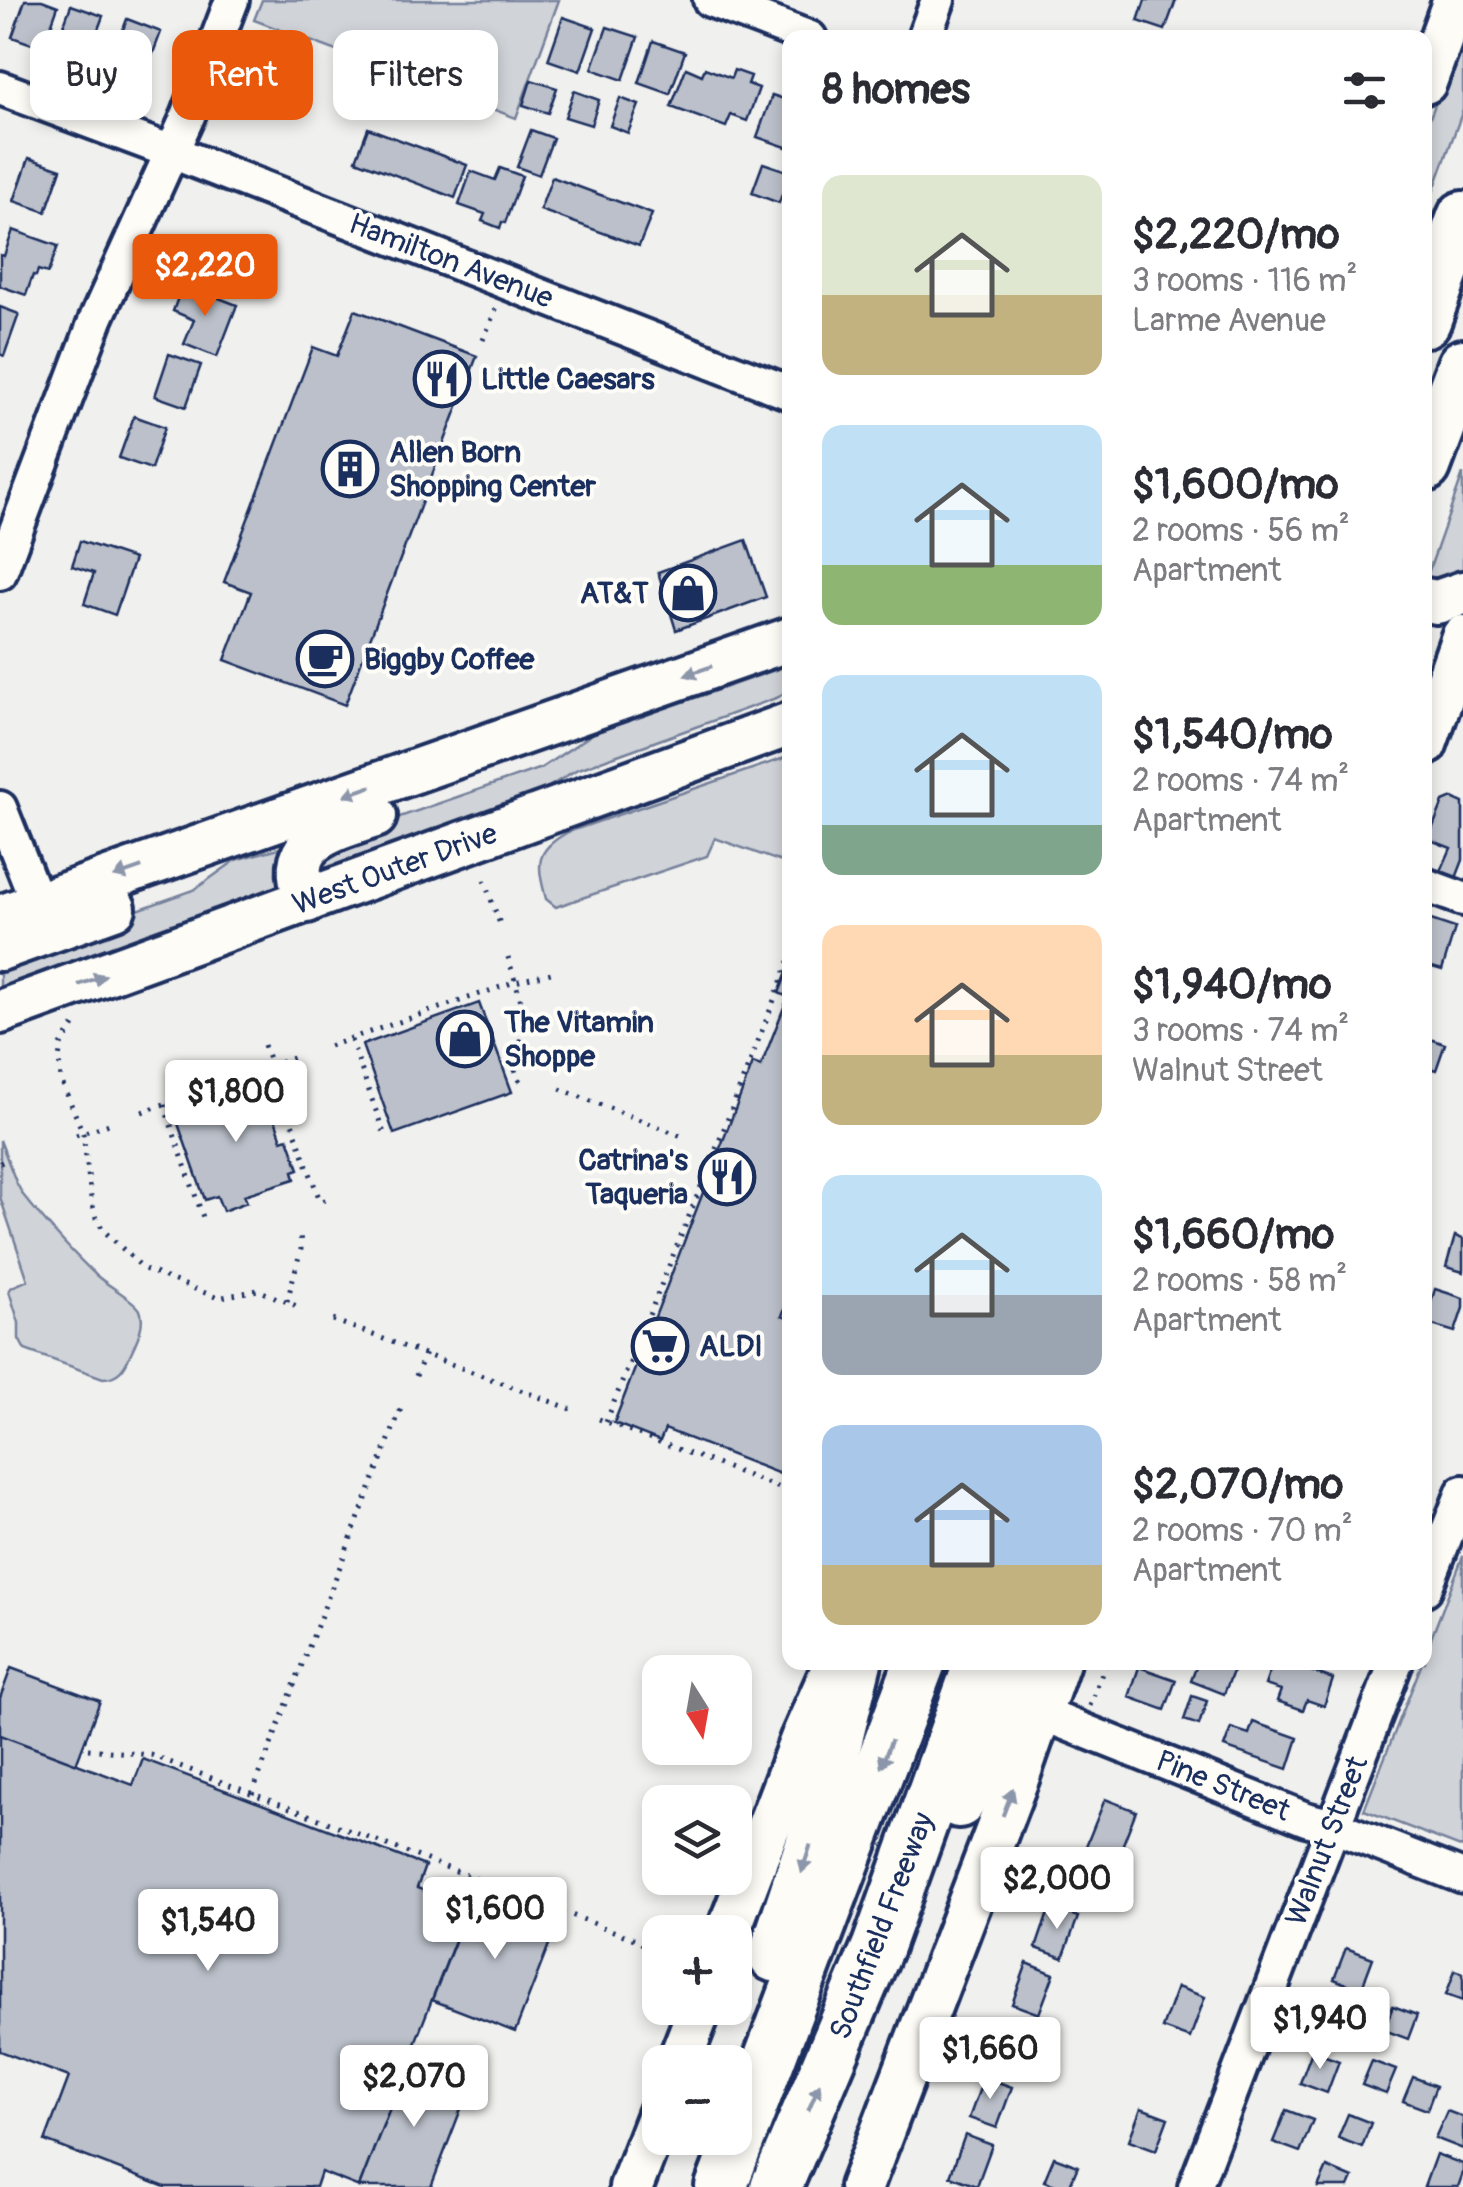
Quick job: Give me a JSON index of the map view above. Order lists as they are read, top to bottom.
{
  "streets": {
    "highway": ["Southfield Freeway"],
    "main road": ["West Outer Drive"],
    "street": ["Hamilton Avenue", "Pine Street", "Walnut Street"]
  },
  "crossings": [
    ["Pine Street", "Walnut Street"]
  ],
  "places": {
    "restaurant": ["Little Caesars", "Catrina's Taqueria"],
    "building": ["Allen Born Shopping Center"],
    "shop": ["AT&T", "The Vitamin Shoppe"],
    "cafe": ["Biggby Coffee"],
    "supermarket": ["ALDI"]
  },
  "north": "bottom",
  "page": {
    "chip": ["Buy", "Rent", "Filters"],
    "heading": "8 homes",
    "list": [
      {
        "name": "$2,220/mo",
        "note": "3 rooms · 116 m² · Larme Avenue"
      },
      {
        "name": "$1,600/mo",
        "note": "2 rooms · 56 m² · Apartment"
      },
      {
        "name": "$1,540/mo",
        "note": "2 rooms · 74 m² · Apartment"
      },
      {
        "name": "$1,940/mo",
        "note": "3 rooms · 74 m² · Walnut Street"
      },
      {
        "name": "$1,660/mo",
        "note": "2 rooms · 58 m² · Apartment"
      },
      {
        "name": "$2,070/mo",
        "note": "2 rooms · 70 m² · Apartment"
      }
    ],
    "price": [
      "$2,220",
      "$1,800",
      "$2,000",
      "$1,600",
      "$1,540",
      "$1,940",
      "$1,660",
      "$2,070"
    ],
    "map_buttons": ["+", "−"]
  }
}
